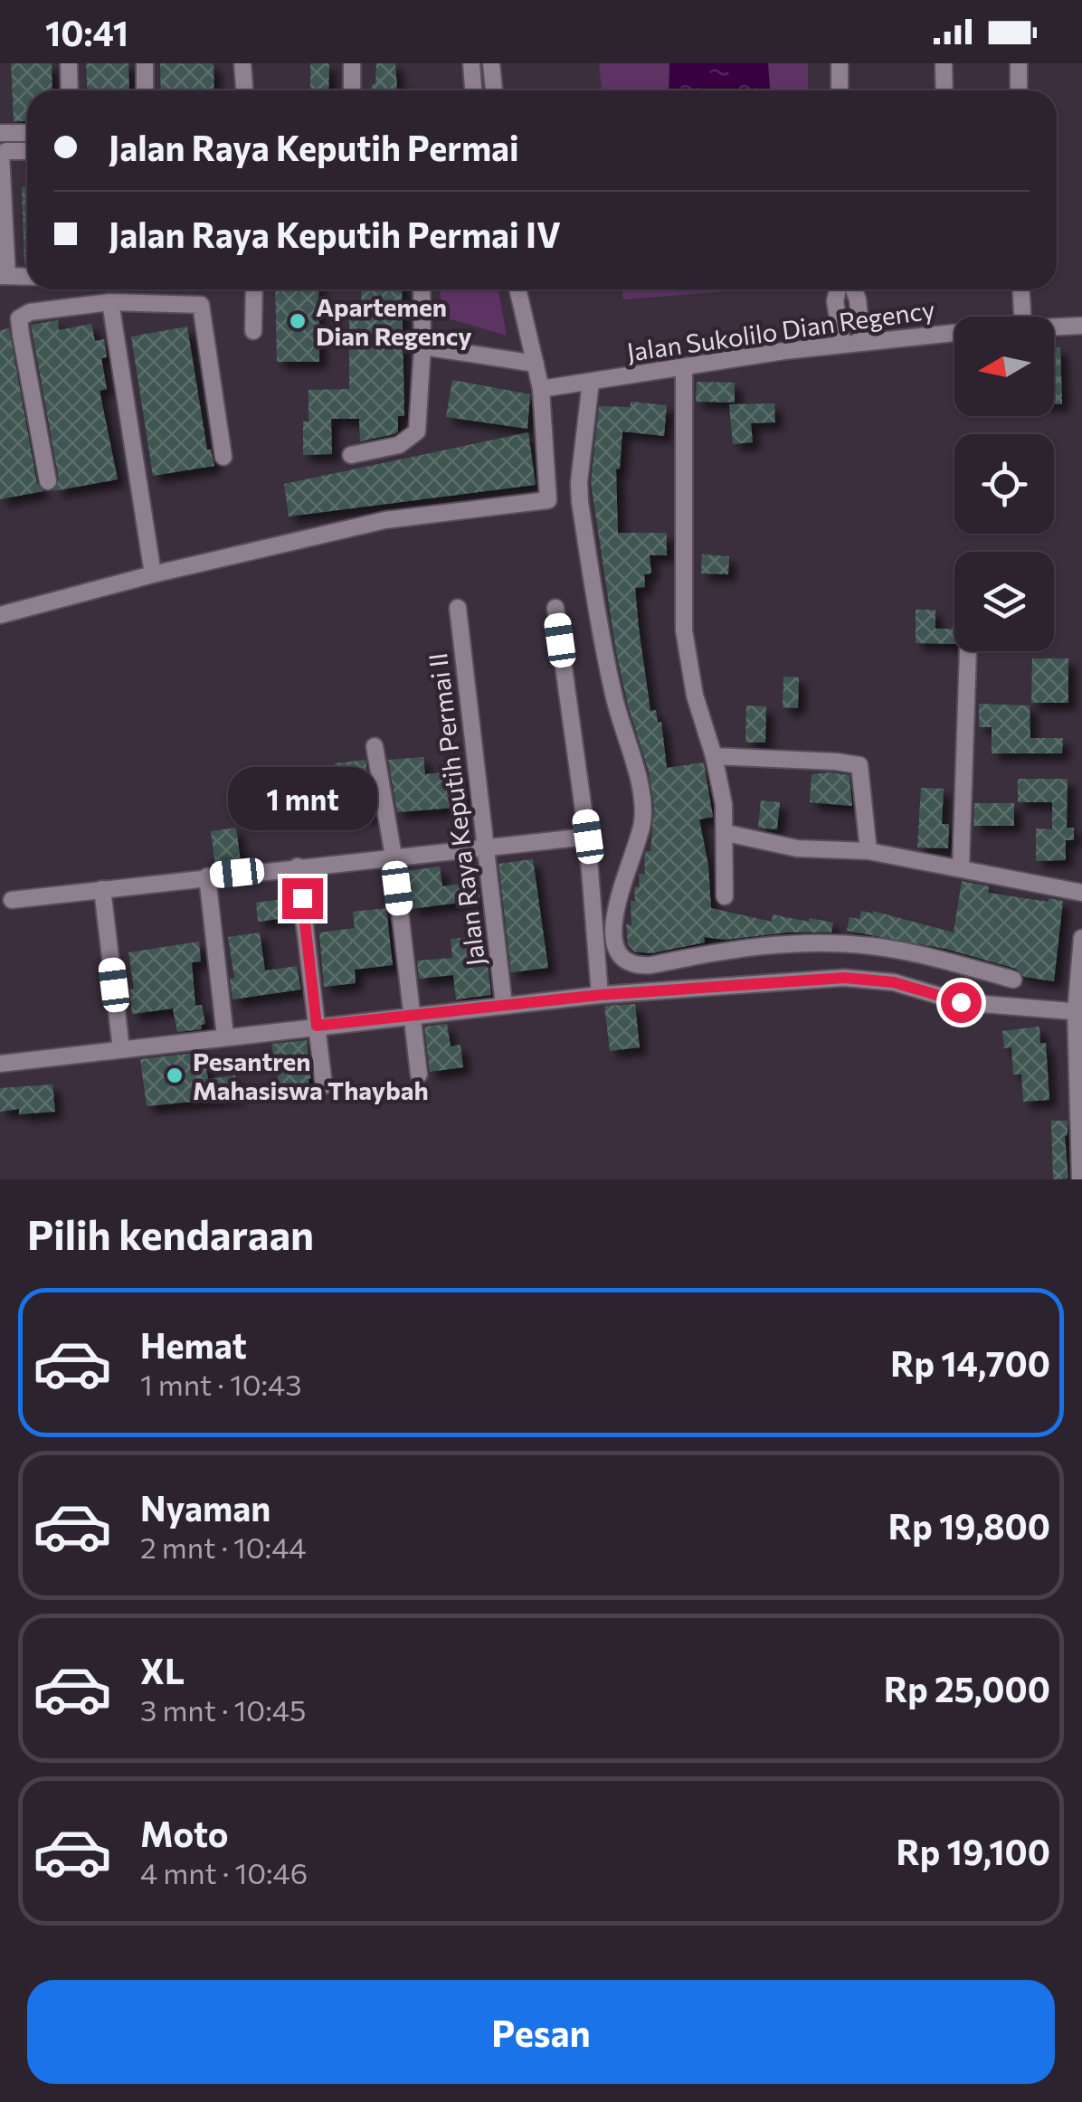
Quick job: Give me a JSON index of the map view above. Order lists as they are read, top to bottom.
{
  "streets": {
    "street": ["Jalan Sukolilo Dian Regency", "Jalan Raya Keputih Permai II"]
  },
  "places": ["Apartemen Dian Regency", "Pesantren Mahasiswa Thaybah"],
  "north": "left",
  "page": {
    "status": "10:41",
    "banner": ["Jalan Raya Keputih Permai", "Jalan Raya Keputih Permai IV"],
    "bubble": "1 mnt",
    "heading": "Pilih kendaraan",
    "list": [
      {
        "name": "Hemat",
        "note": "1 mnt · 10:43",
        "value": "Rp 14,700"
      },
      {
        "name": "Nyaman",
        "note": "2 mnt · 10:44",
        "value": "Rp 19,800"
      },
      {
        "name": "XL",
        "note": "3 mnt · 10:45",
        "value": "Rp 25,000"
      },
      {
        "name": "Moto",
        "note": "4 mnt · 10:46",
        "value": "Rp 19,100"
      }
    ],
    "buttons": "Pesan"
  }
}
